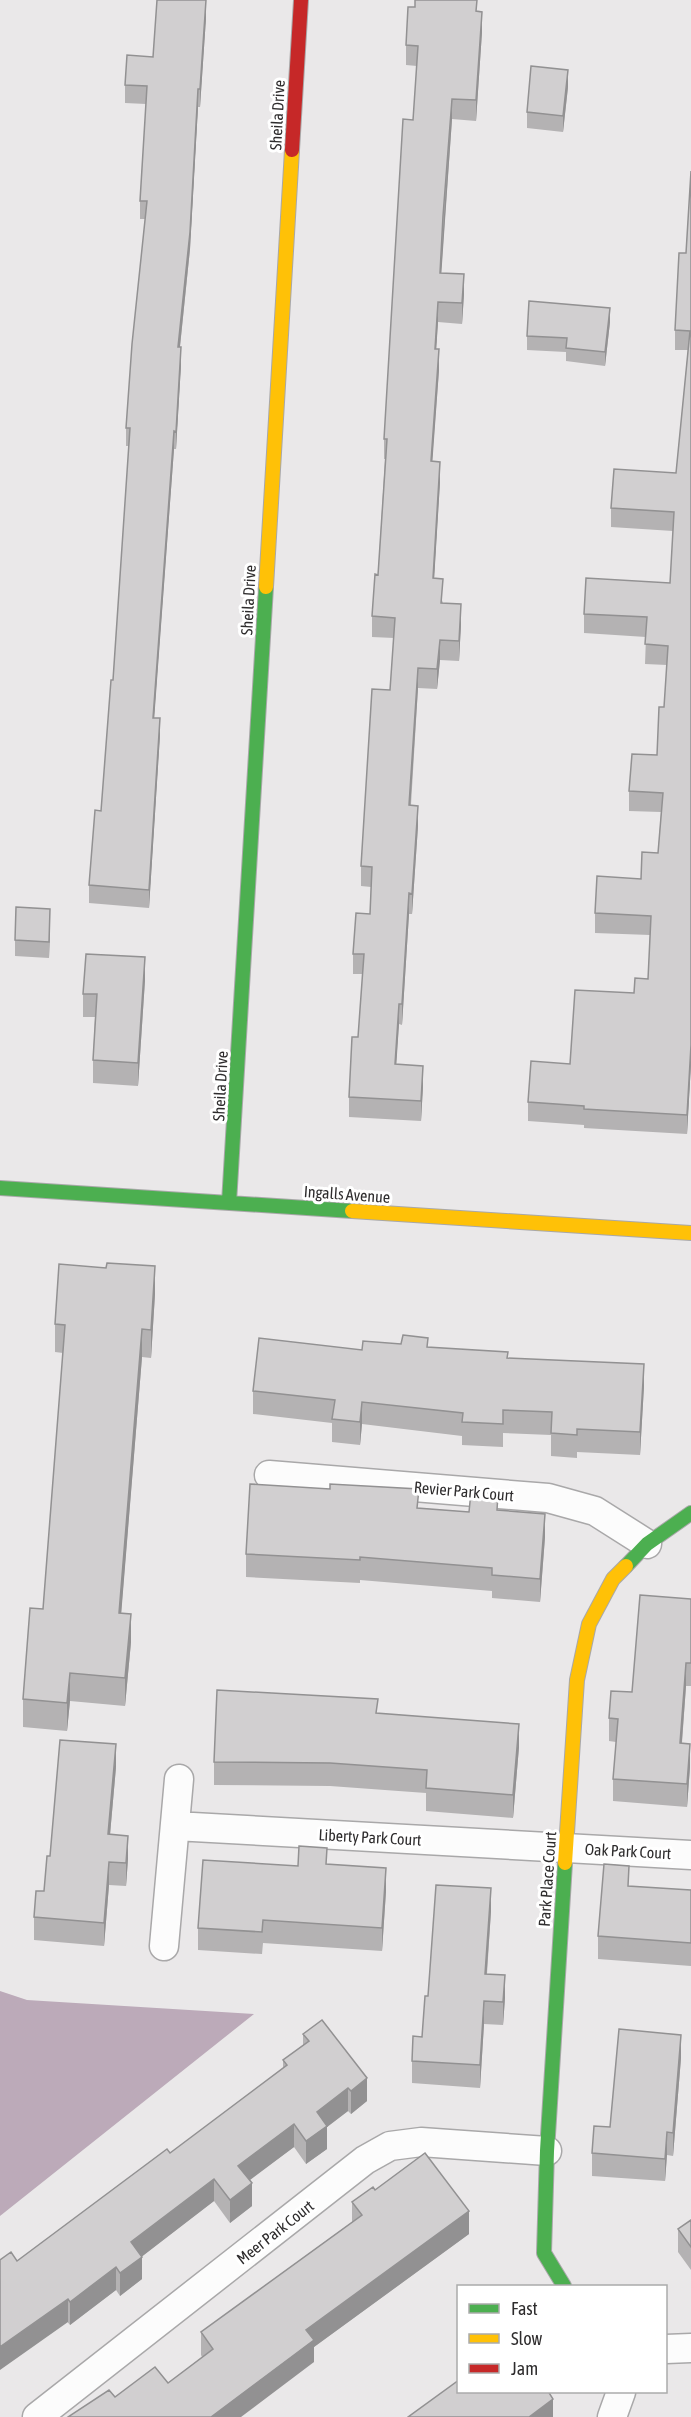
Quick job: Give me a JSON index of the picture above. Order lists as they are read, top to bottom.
{
  "streets": {
    "street": [
      "Sheila Drive",
      "Ingalls Avenue",
      "Revier Park Court",
      "Liberty Park Court",
      "Oak Park Court",
      "Park Place Court",
      "Meer Park Court"
    ]
  },
  "crossings": [
    ["Sheila Drive", "Ingalls Avenue"],
    ["Revier Park Court", "Park Place Court"],
    ["Liberty Park Court", "Oak Park Court"],
    ["Liberty Park Court", "Park Place Court"],
    ["Oak Park Court", "Park Place Court"],
    ["Park Place Court", "Meer Park Court"]
  ],
  "legend": ["Fast", "Slow", "Jam"]
}
